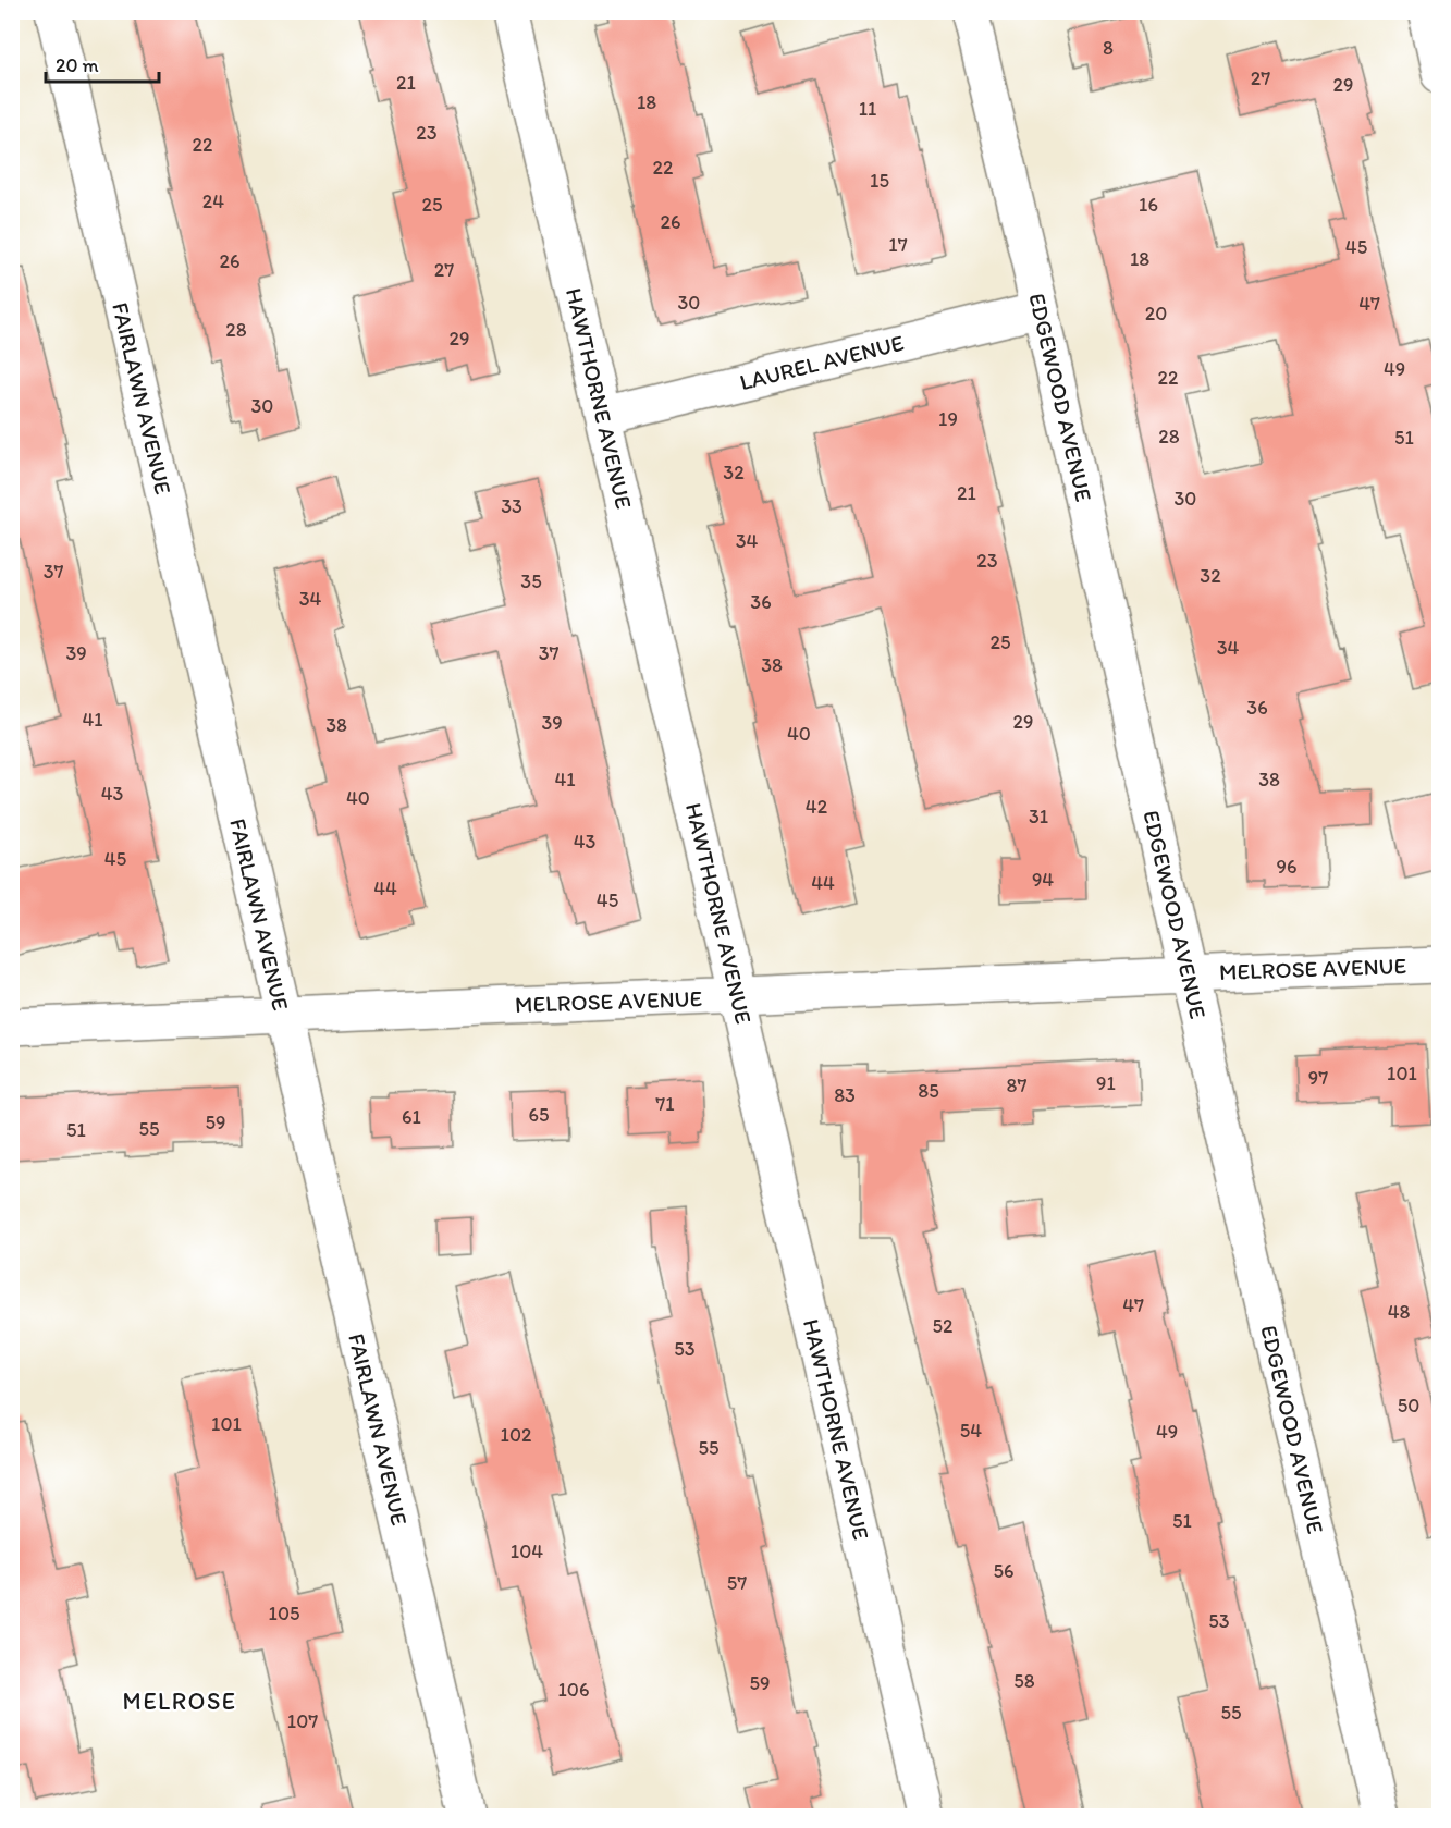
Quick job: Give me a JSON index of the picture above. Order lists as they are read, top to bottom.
{
  "streets": {
    "street": [
      "LAUREL AVENUE",
      "EDGEWOOD AVENUE",
      "FAIRLAWN AVENUE",
      "HAWTHORNE AVENUE",
      "MELROSE AVENUE"
    ]
  },
  "crossings": [
    ["LAUREL AVENUE", "EDGEWOOD AVENUE"],
    ["LAUREL AVENUE", "HAWTHORNE AVENUE"],
    ["EDGEWOOD AVENUE", "MELROSE AVENUE"],
    ["FAIRLAWN AVENUE", "MELROSE AVENUE"],
    ["HAWTHORNE AVENUE", "MELROSE AVENUE"]
  ],
  "districts": ["MELROSE"],
  "house_numbers": [
    "8",
    "27",
    "21",
    "29",
    "18",
    "11",
    "23",
    "22",
    "22",
    "15",
    "24",
    "25",
    "16",
    "26",
    "17",
    "45",
    "18",
    "26",
    "27",
    "30",
    "47",
    "20",
    "28",
    "29",
    "49",
    "22",
    "30",
    "19",
    "28",
    "51",
    "32",
    "21",
    "30",
    "33",
    "34",
    "23",
    "37",
    "32",
    "35",
    "34",
    "36",
    "25",
    "34",
    "39",
    "37",
    "38",
    "36",
    "41",
    "29",
    "39",
    "38",
    "40",
    "41",
    "38",
    "43",
    "40",
    "42",
    "31",
    "43",
    "45",
    "96",
    "94",
    "44",
    "44",
    "45",
    "101",
    "97",
    "91",
    "87",
    "85",
    "83",
    "71",
    "65",
    "61",
    "59",
    "55",
    "51",
    "47",
    "48",
    "52",
    "53",
    "50",
    "101",
    "54",
    "49",
    "102",
    "55",
    "51",
    "104",
    "56",
    "57",
    "105",
    "53",
    "58",
    "59",
    "106",
    "55",
    "107"
  ],
  "scale_bar": "20 m"
}
